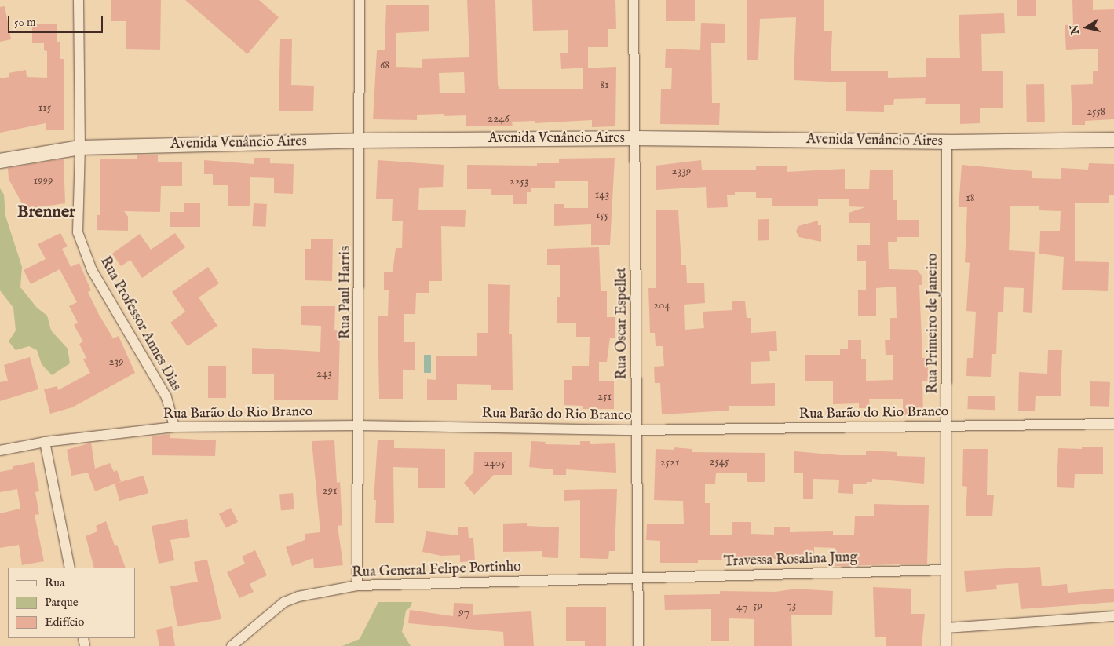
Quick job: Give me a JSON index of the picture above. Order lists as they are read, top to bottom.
{
  "streets": {
    "street": [
      "Avenida Venâncio Aires",
      "Rua Paul Harris",
      "Rua Oscar Espellet",
      "Rua Primeiro de Janeiro",
      "Rua Professor Annes Dias",
      "Rua Barão do Rio Branco",
      "Travessa Rosalina Jung",
      "Rua General Felipe Portinho"
    ]
  },
  "crossings": [
    ["Avenida Venâncio Aires", "Rua Paul Harris"],
    ["Avenida Venâncio Aires", "Rua Oscar Espellet"],
    ["Avenida Venâncio Aires", "Rua Primeiro de Janeiro"],
    ["Avenida Venâncio Aires", "Rua Professor Annes Dias"],
    ["Rua Paul Harris", "Rua Barão do Rio Branco"],
    ["Rua Paul Harris", "Rua General Felipe Portinho"],
    ["Rua Oscar Espellet", "Rua Barão do Rio Branco"],
    ["Rua Oscar Espellet", "Travessa Rosalina Jung"],
    ["Rua Oscar Espellet", "Rua General Felipe Portinho"],
    ["Rua Primeiro de Janeiro", "Rua Barão do Rio Branco"],
    ["Rua Primeiro de Janeiro", "Travessa Rosalina Jung"],
    ["Rua Professor Annes Dias", "Rua Barão do Rio Branco"],
    ["Travessa Rosalina Jung", "Rua General Felipe Portinho"]
  ],
  "districts": ["Brenner"],
  "house_numbers": [
    "68",
    "81",
    "115",
    "2558",
    "2246",
    "2339",
    "1999",
    "2253",
    "143",
    "18",
    "155",
    "204",
    "239",
    "243",
    "251",
    "2545",
    "2521",
    "2405",
    "291",
    "73",
    "59",
    "47",
    "97"
  ],
  "legend": ["Rua", "Parque", "Edifício"],
  "scale_bar": "50 m",
  "north": "left"
}
